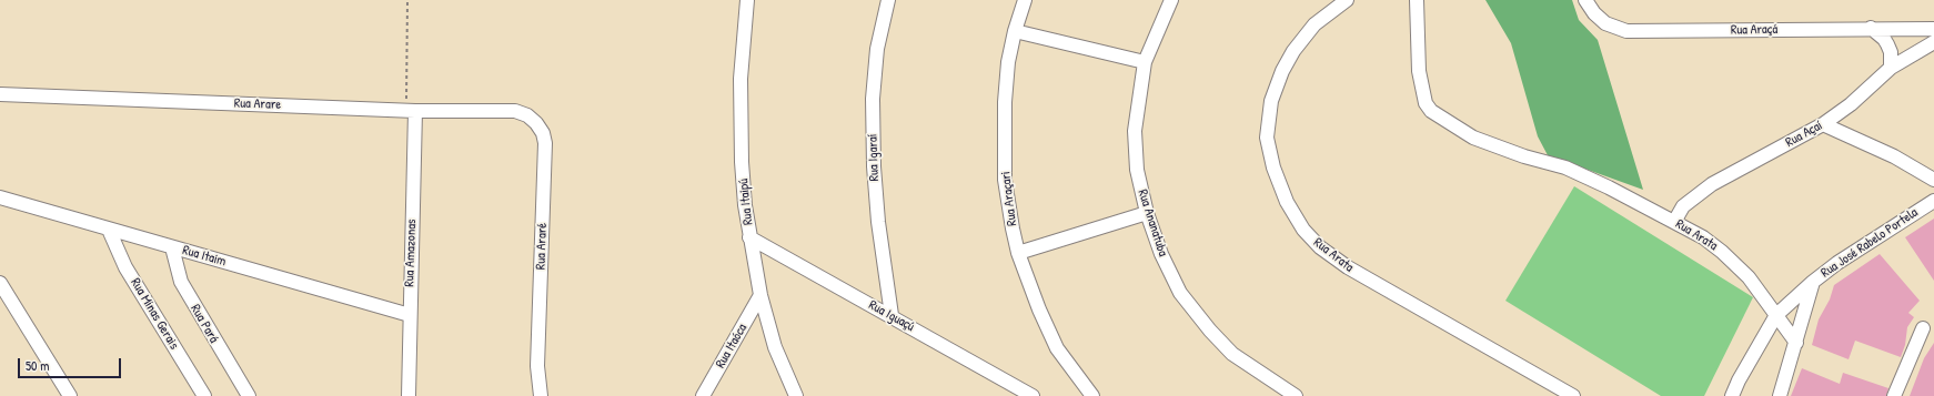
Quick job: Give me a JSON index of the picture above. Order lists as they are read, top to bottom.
{
  "streets": {
    "street": [
      "Rua Araçá",
      "Rua Arare",
      "Rua Açaí",
      "Rua Igaraí",
      "Rua Araçari",
      "Rua Itaipú",
      "Rua Ananatuba",
      "Rua Arata",
      "Rua José Rabelo Portela",
      "Rua Araré",
      "Rua Amazonas",
      "Rua Itaim",
      "Rua Minas Gerais",
      "Rua Iguaçú",
      "Rua Pará",
      "Rua Itaóca"
    ]
  },
  "crossings": [
    ["Rua Arare", "Rua Araré"],
    ["Rua Arare", "Rua Amazonas"],
    ["Rua Açaí", "Rua Arata"],
    ["Rua Igaraí", "Rua Iguaçú"],
    ["Rua Itaipú", "Rua Iguaçú"],
    ["Rua Itaipú", "Rua Itaóca"],
    ["Rua Arata", "Rua José Rabelo Portela"],
    ["Rua Amazonas", "Rua Itaim"],
    ["Rua Itaim", "Rua Minas Gerais"],
    ["Rua Itaim", "Rua Pará"]
  ],
  "scale_bar": "50 m"
}
